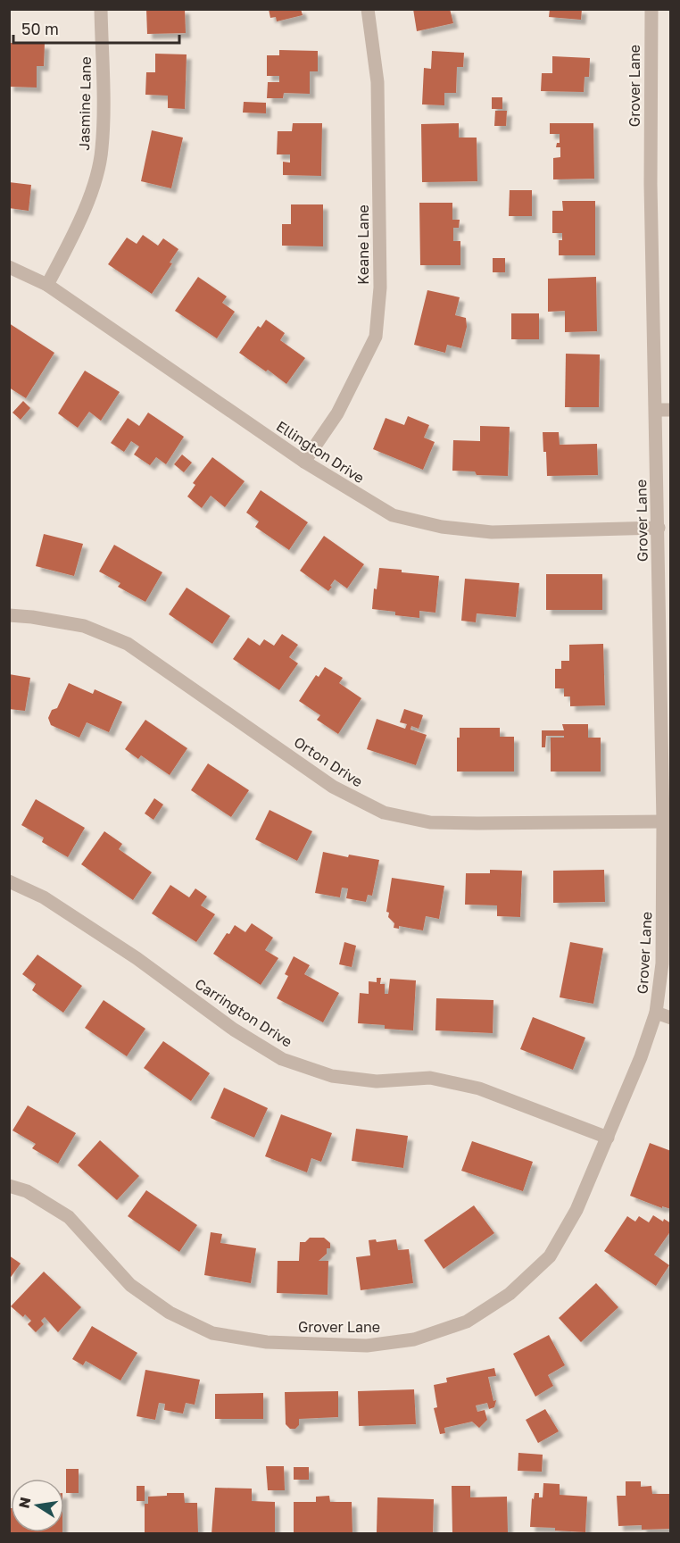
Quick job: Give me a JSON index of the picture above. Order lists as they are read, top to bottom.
{
  "streets": {
    "street": [
      "Grover Lane",
      "Jasmine Lane",
      "Keane Lane",
      "Ellington Drive",
      "Orton Drive",
      "Carrington Drive"
    ]
  },
  "crossings": [
    ["Grover Lane", "Ellington Drive"],
    ["Grover Lane", "Orton Drive"],
    ["Grover Lane", "Carrington Drive"],
    ["Jasmine Lane", "Ellington Drive"],
    ["Keane Lane", "Ellington Drive"]
  ],
  "scale_bar": "50 m",
  "north": "left"
}
